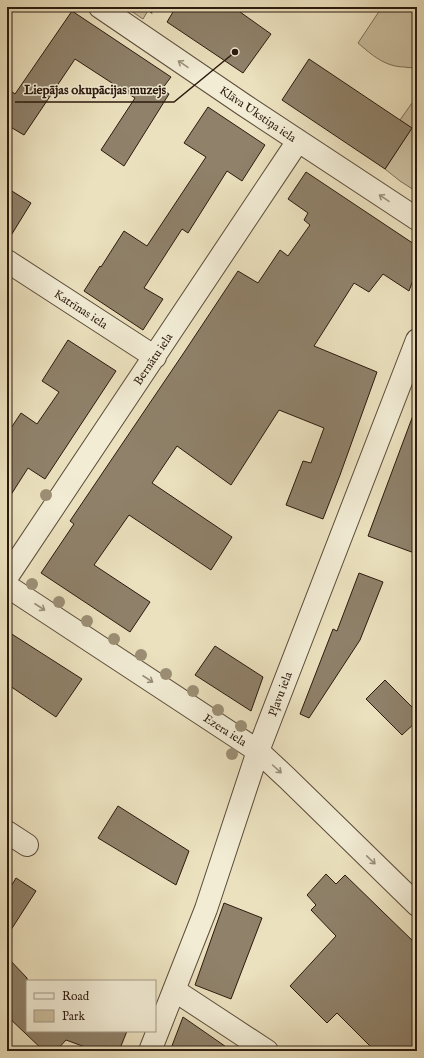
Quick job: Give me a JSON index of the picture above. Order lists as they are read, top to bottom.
{
  "streets": {
    "street": [
      "Klāva Ukstiņa iela",
      "Katrīnas iela",
      "Bernātu iela",
      "Pļavu iela",
      "Ezera iela"
    ]
  },
  "crossings": [
    ["Klāva Ukstiņa iela", "Bernātu iela"],
    ["Katrīnas iela", "Bernātu iela"],
    ["Pļavu iela", "Ezera iela"]
  ],
  "one_way": ["Klāva Ukstiņa iela", "Ezera iela"],
  "places": ["Liepājas okupācijas muzejs"],
  "legend": ["Road", "Park"]
}
